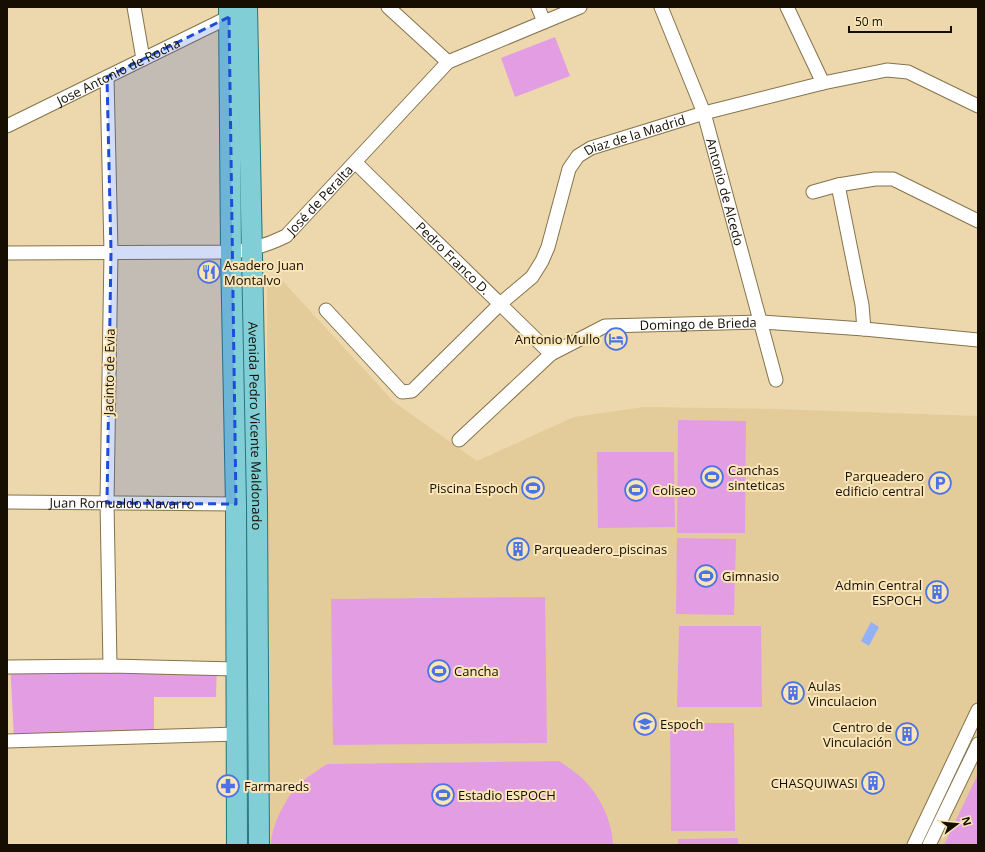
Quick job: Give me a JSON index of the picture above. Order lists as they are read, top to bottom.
{
  "streets": {
    "main road": ["Avenida Pedro Vicente Maldonado"],
    "street": [
      "Jose Antonio de Rocha",
      "Diaz de la Madrid",
      "Antonio de Alcedo",
      "José de Peralta",
      "Pedro Franco D.",
      "Domingo de Brieda",
      "Jacinto de Evia",
      "Juan Romualdo Navarro"
    ]
  },
  "crossings": [
    ["Jose Antonio de Rocha", "Jacinto de Evia"],
    ["Jose Antonio de Rocha", "Avenida Pedro Vicente Maldonado"],
    ["Diaz de la Madrid", "Antonio de Alcedo"],
    ["Diaz de la Madrid", "Pedro Franco D."],
    ["Antonio de Alcedo", "Domingo de Brieda"],
    ["José de Peralta", "Pedro Franco D."],
    ["José de Peralta", "Jacinto de Evia"],
    ["José de Peralta", "Avenida Pedro Vicente Maldonado"],
    ["Pedro Franco D.", "Domingo de Brieda"],
    ["Jacinto de Evia", "Juan Romualdo Navarro"],
    ["Avenida Pedro Vicente Maldonado", "Juan Romualdo Navarro"]
  ],
  "places": {
    "restaurant": ["Asadero Juan Montalvo"],
    "hotel": ["Antonio Mullo"],
    "sports": [
      "Canchas sinteticas",
      "Piscina Espoch",
      "Coliseo",
      "Gimnasio",
      "Cancha",
      "Estadio ESPOCH"
    ],
    "parking": ["Parqueadero edificio central"],
    "building": [
      "Parqueadero_piscinas",
      "Admin Central ESPOCH",
      "Aulas Vinculacion",
      "Centro de Vinculación",
      "CHASQUIWASI"
    ],
    "school or university": ["Espoch"],
    "pharmacy": ["Farmareds"]
  },
  "scale_bar": "50 m",
  "north": "right"
}
